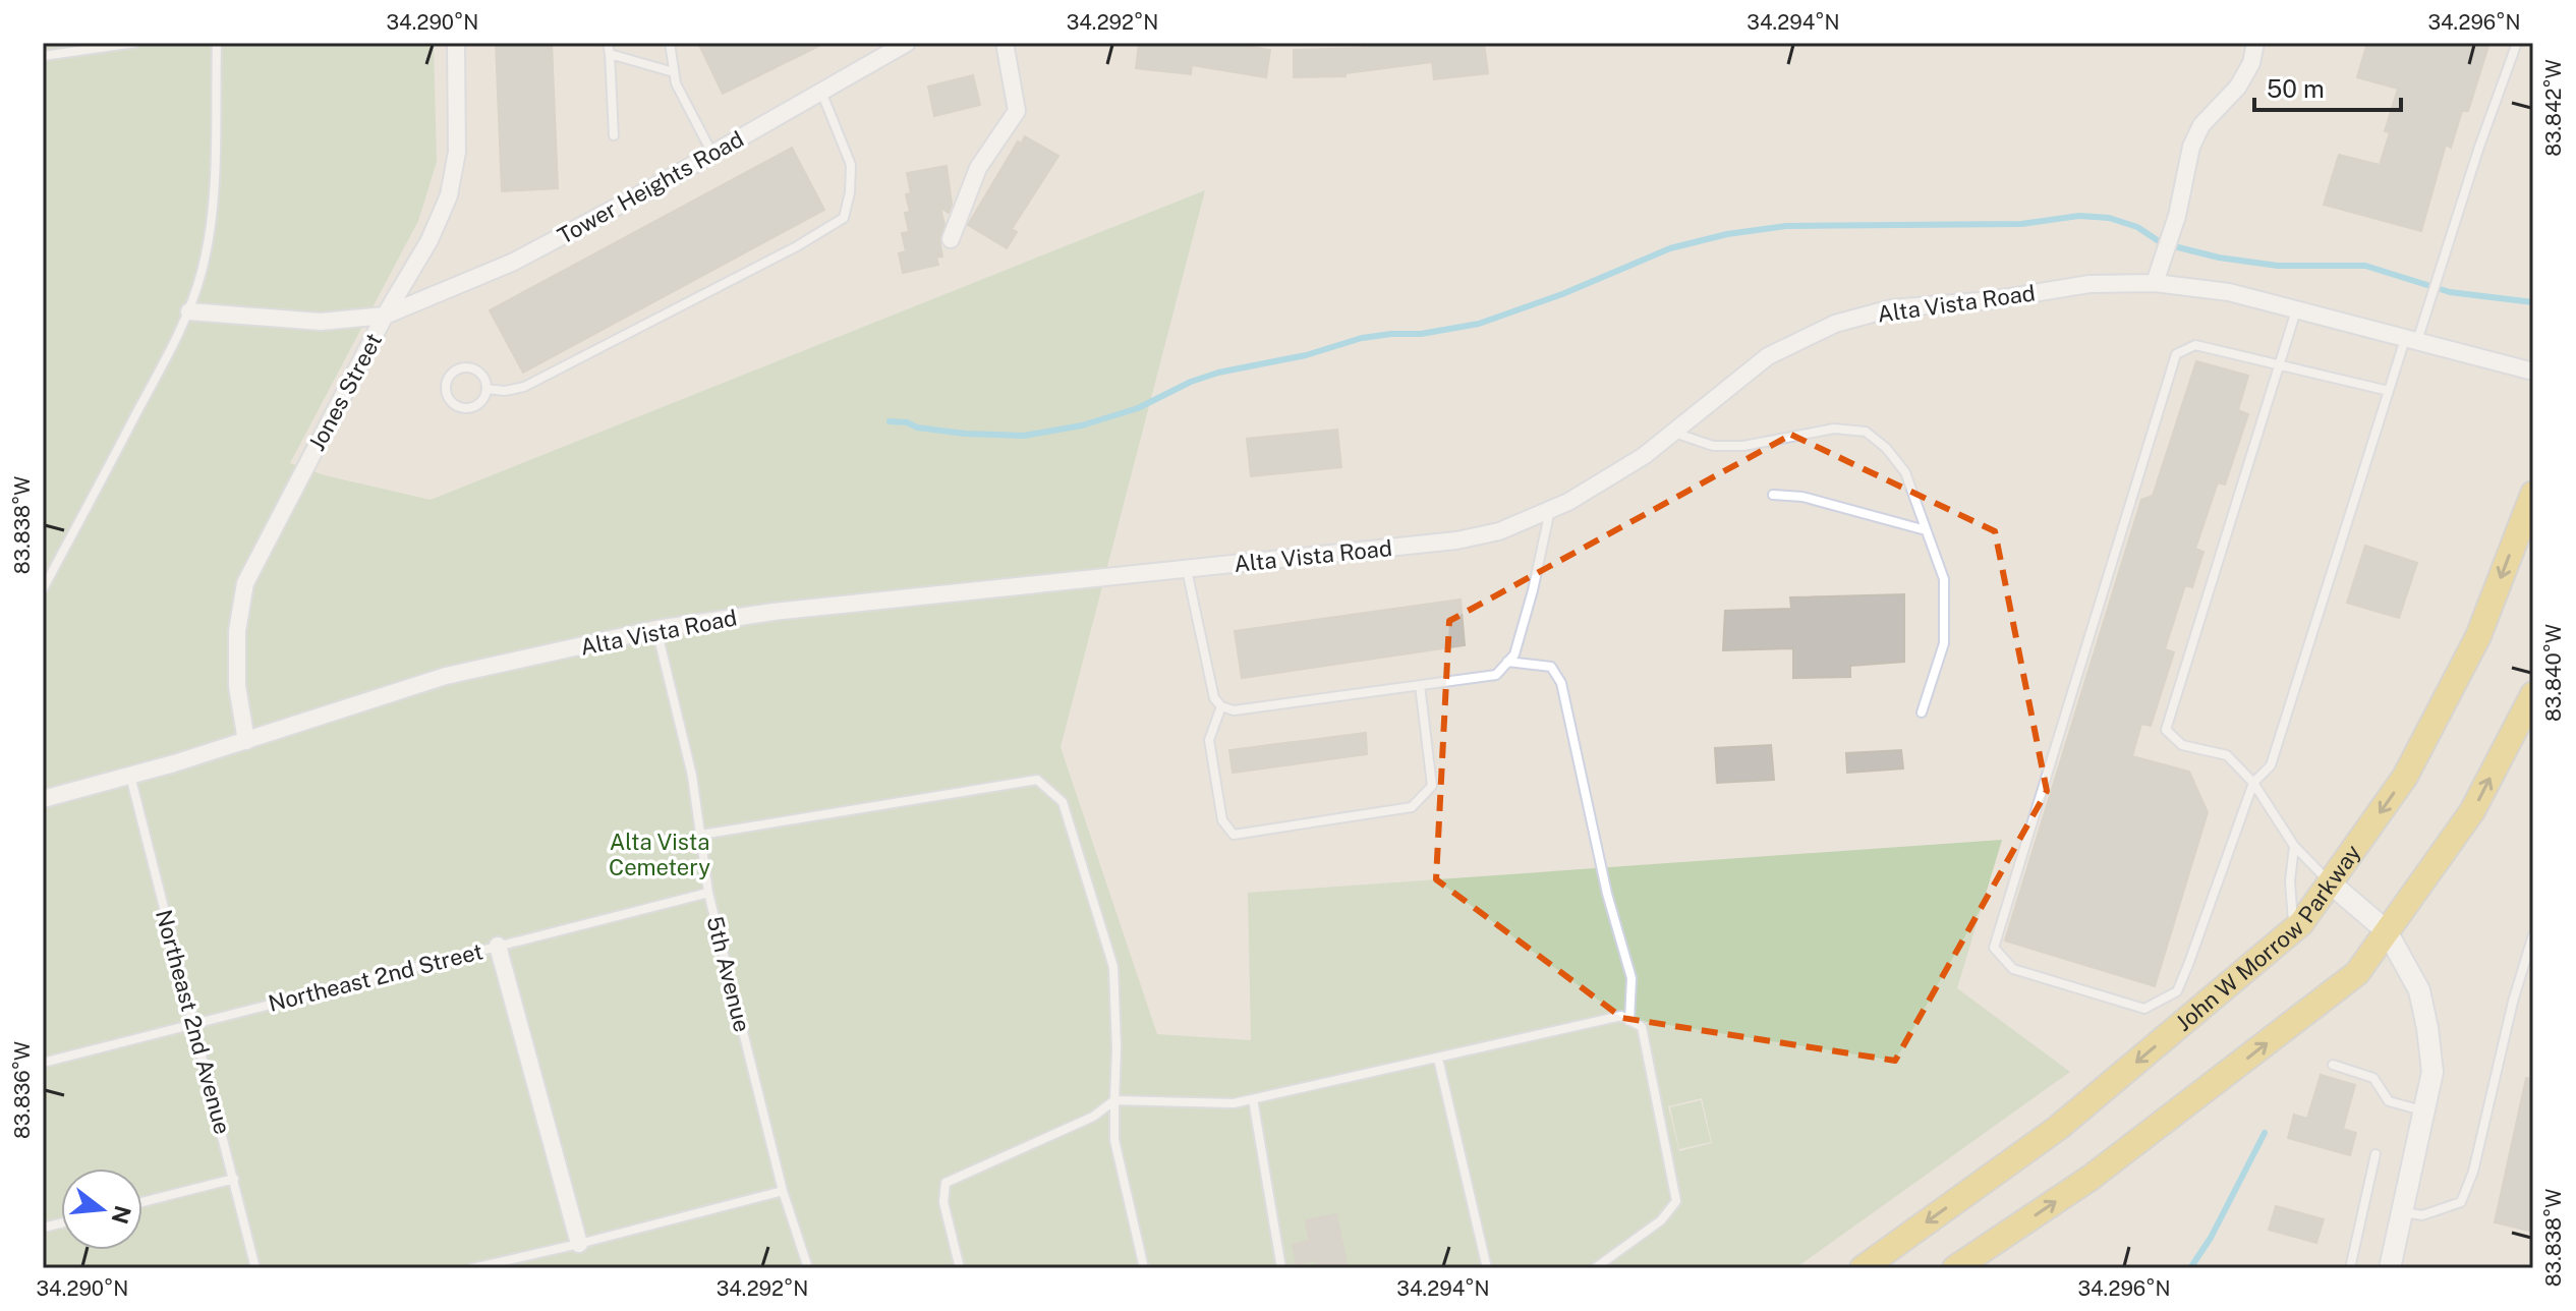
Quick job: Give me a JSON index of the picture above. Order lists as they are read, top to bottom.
{
  "streets": {
    "main road": ["John W Morrow Parkway"],
    "street": ["Tower Heights Road", "Alta Vista Road", "Jones Street"],
    "lane": ["5th Avenue", "Northeast 2nd Street", "Northeast 2nd Avenue"]
  },
  "crossings": [
    ["Tower Heights Road", "Jones Street"],
    ["Alta Vista Road", "Jones Street"],
    ["Alta Vista Road", "5th Avenue"],
    ["Alta Vista Road", "Northeast 2nd Avenue"],
    ["5th Avenue", "Northeast 2nd Street"],
    ["Northeast 2nd Street", "Northeast 2nd Avenue"]
  ],
  "parks": ["Alta Vista Cemetery"],
  "scale_bar": "50 m",
  "north": "right",
  "coordinates": [
    "34.290°N",
    "34.292°N",
    "34.294°N",
    "34.296°N",
    "83.842°W",
    "83.838°W",
    "83.840°W",
    "83.836°W"
  ]
}
